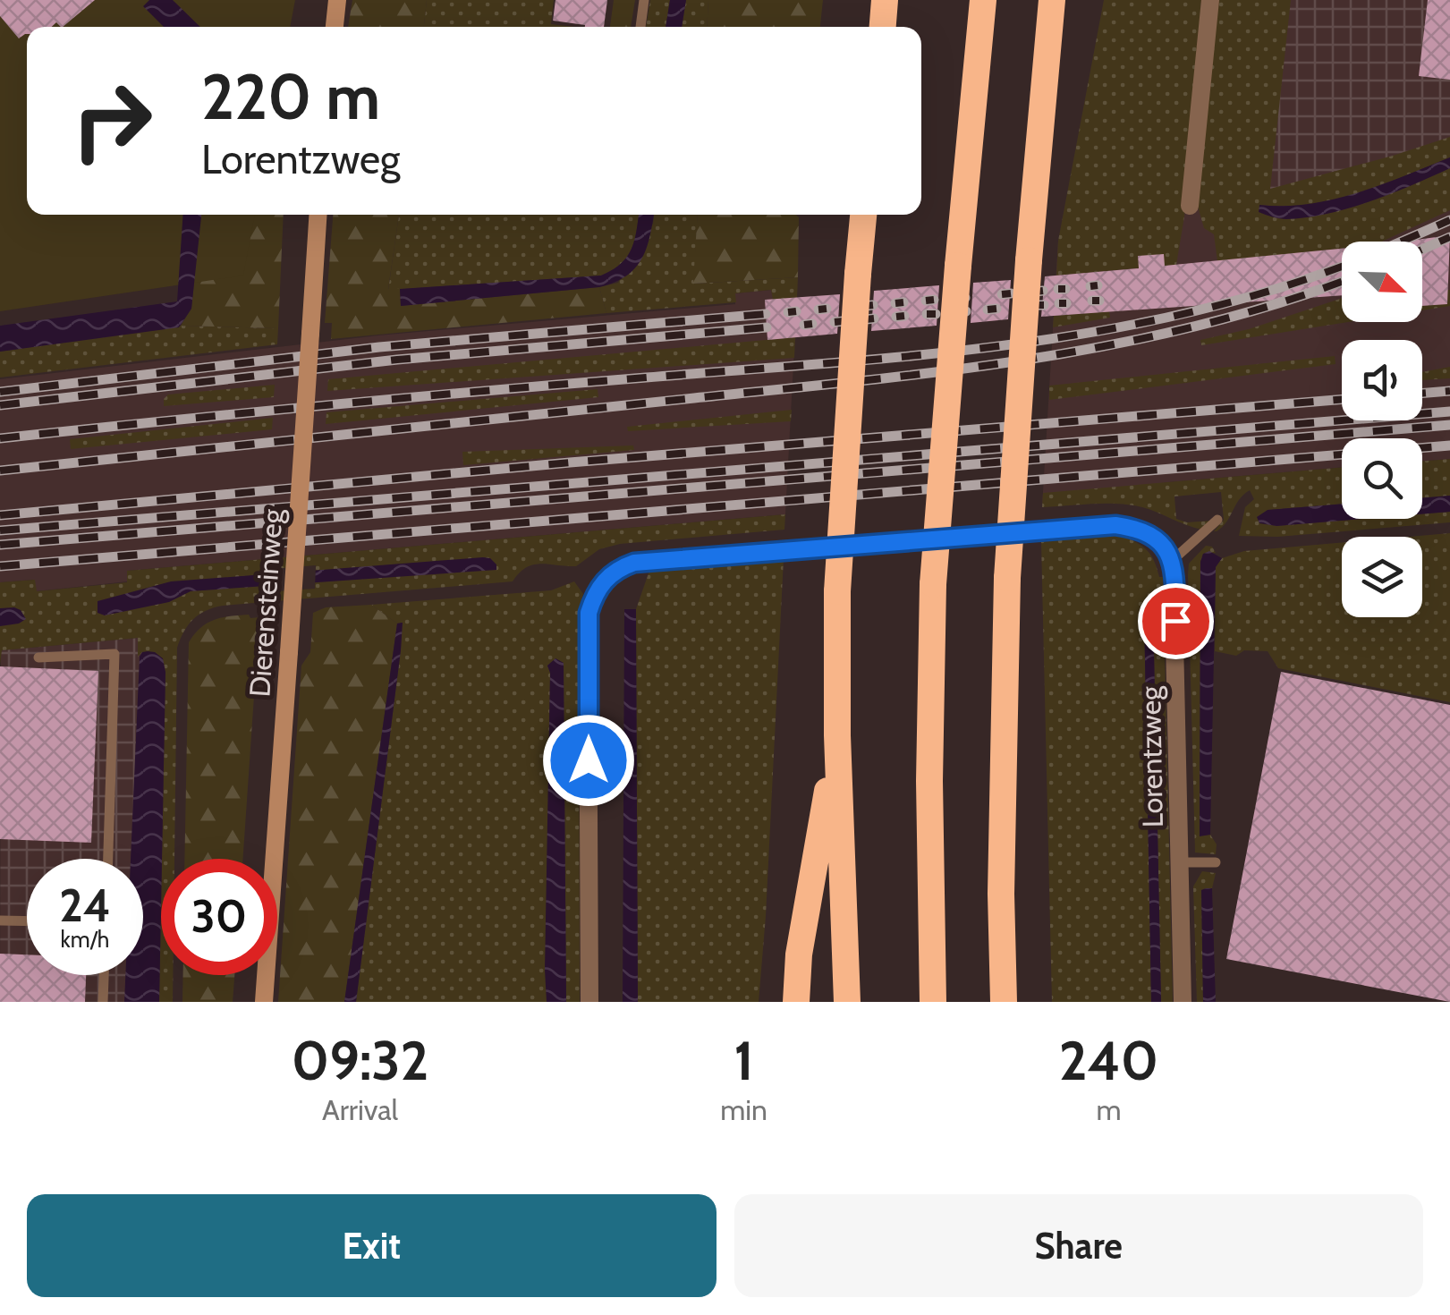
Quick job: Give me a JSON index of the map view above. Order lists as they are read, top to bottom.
{
  "streets": {
    "main road": ["Dierensteinweg"],
    "street": ["Lorentzweg"]
  },
  "north": "bottom right",
  "page": {
    "turn": ["220 m", "Lorentzweg"],
    "speed": "24 km/h",
    "limit": "30",
    "eta": [
      "09:32",
      "Arrival",
      "1",
      "min",
      "240",
      "m"
    ],
    "buttons": ["Exit", "Share"]
  }
}
